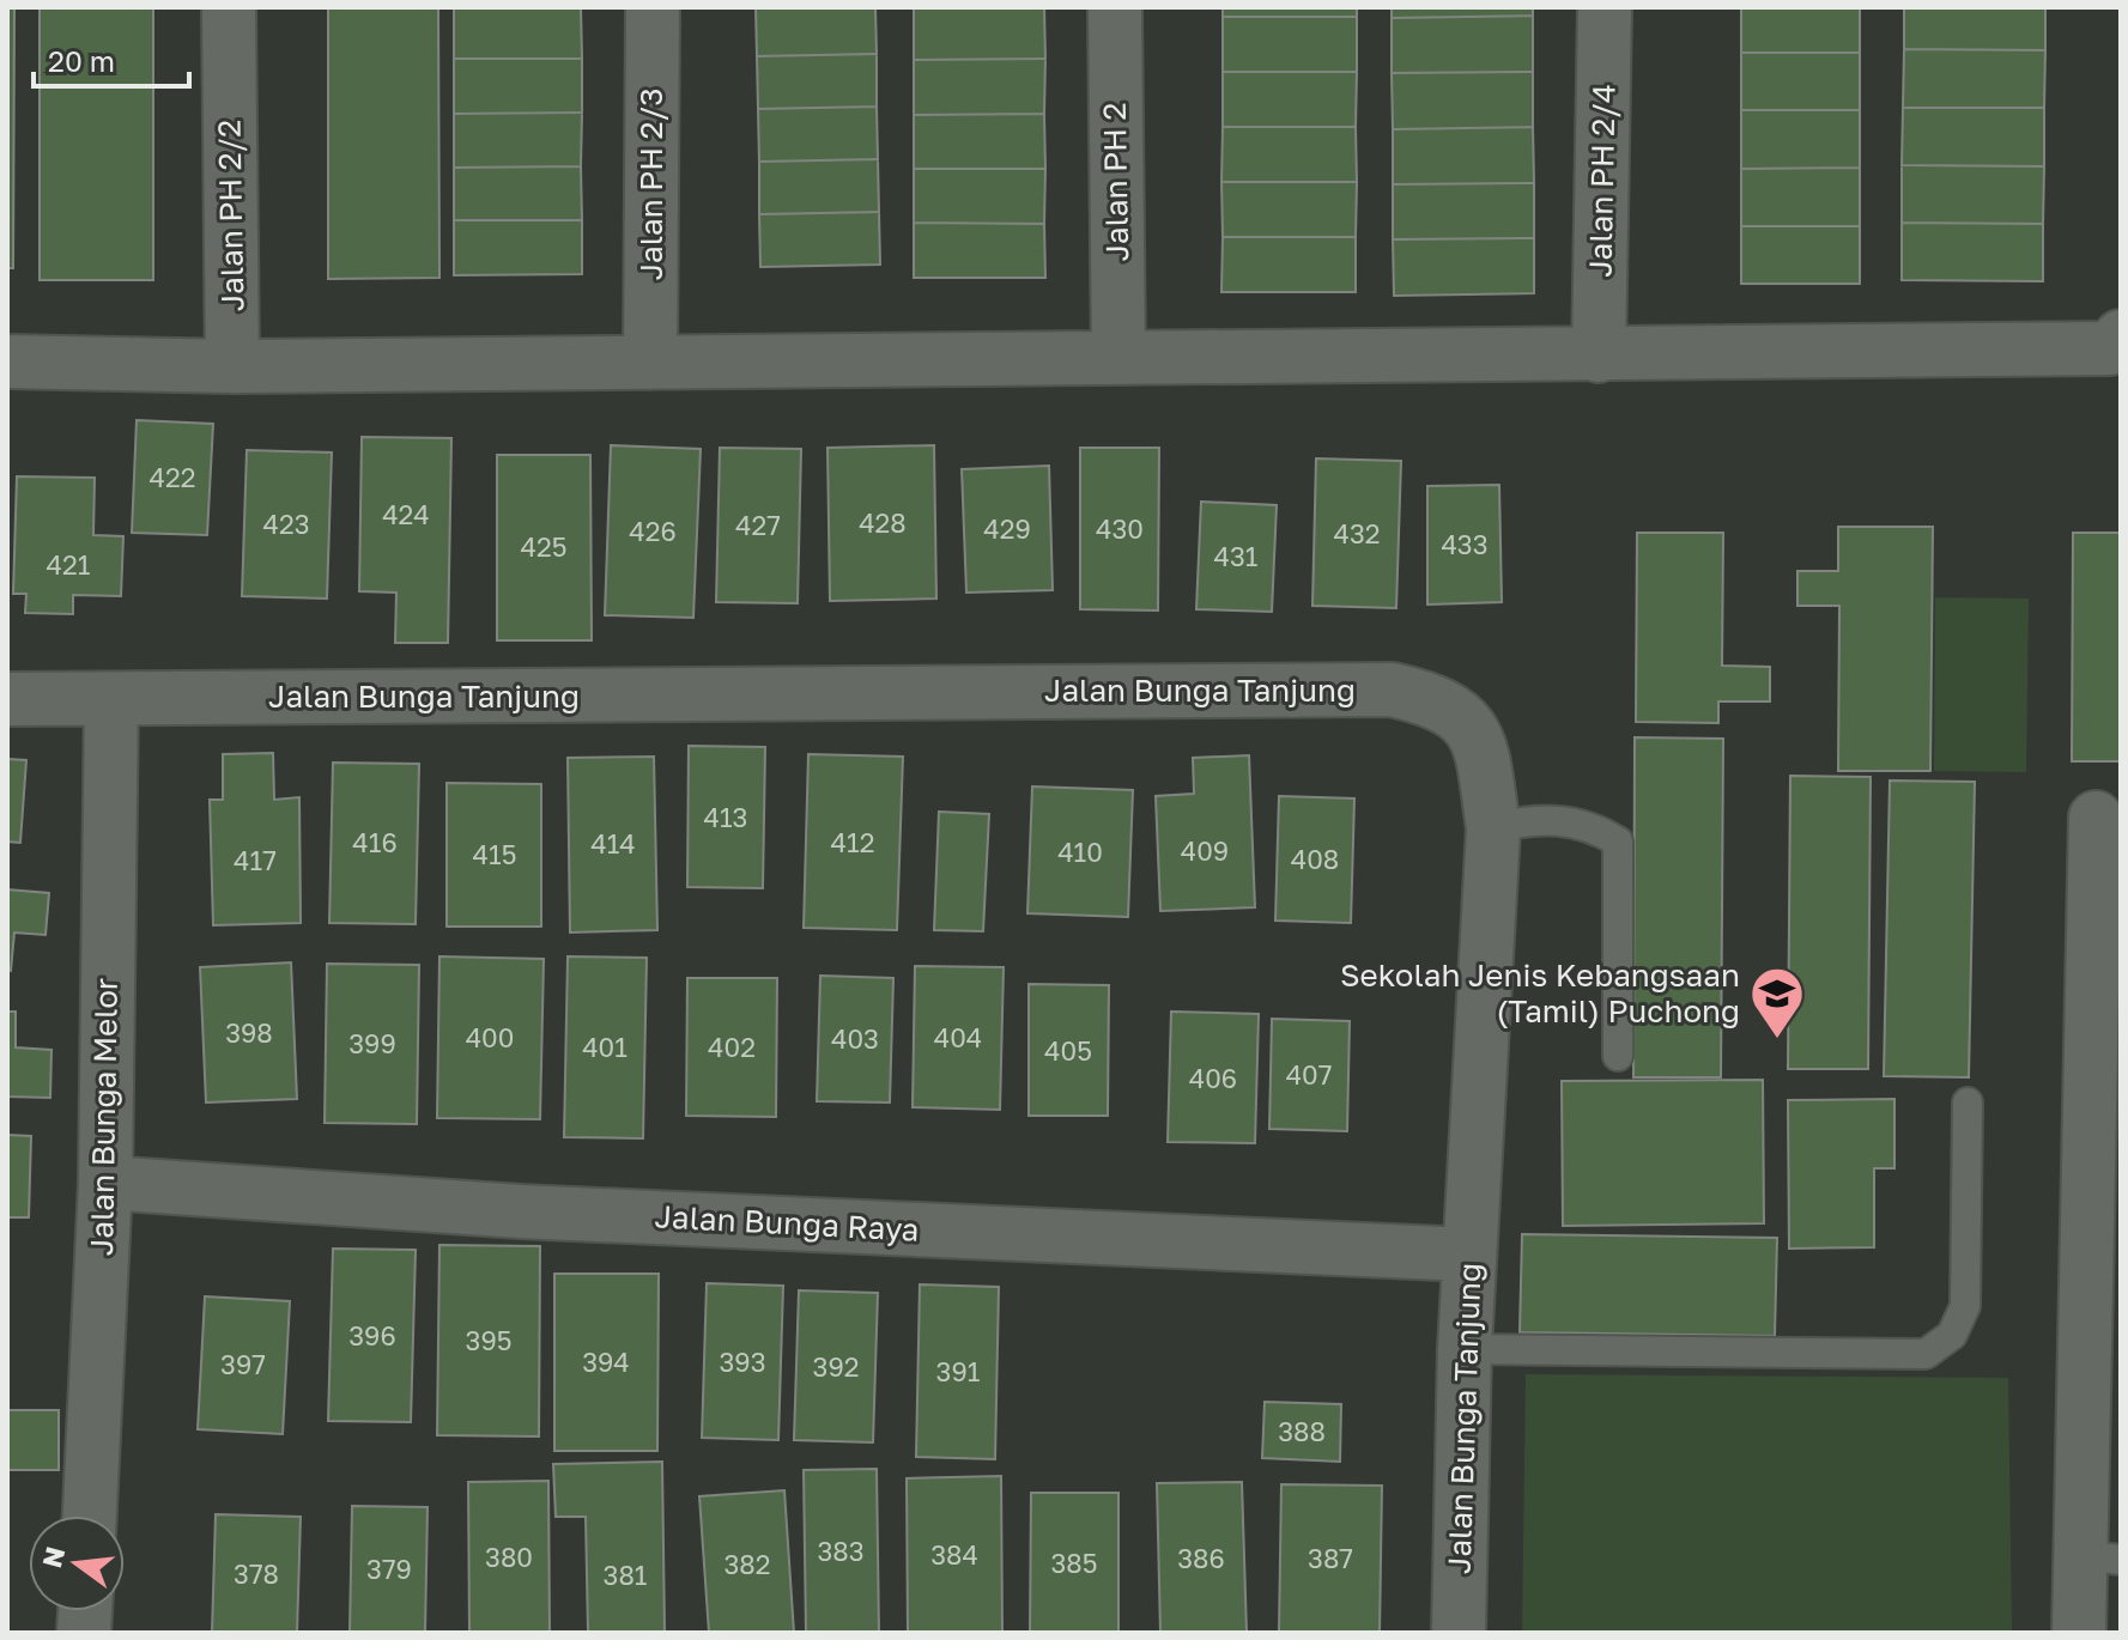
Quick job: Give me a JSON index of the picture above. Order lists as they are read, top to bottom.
{
  "streets": {
    "street": [
      "Jalan PH 2/4",
      "Jalan PH 2",
      "Jalan PH 2/3",
      "Jalan PH 2/2",
      "Jalan Bunga Tanjung",
      "Jalan Bunga Melor",
      "Jalan Bunga Raya"
    ]
  },
  "crossings": [
    ["Jalan Bunga Tanjung", "Jalan Bunga Melor"],
    ["Jalan Bunga Tanjung", "Jalan Bunga Raya"],
    ["Jalan Bunga Melor", "Jalan Bunga Raya"]
  ],
  "places": {
    "school or university": ["Sekolah Jenis Kebangsaan (Tamil) Puchong"]
  },
  "house_numbers": [
    "422",
    "424",
    "428",
    "423",
    "427",
    "429",
    "430",
    "426",
    "432",
    "433",
    "425",
    "431",
    "421",
    "413",
    "416",
    "412",
    "414",
    "409",
    "410",
    "415",
    "408",
    "417",
    "398",
    "400",
    "404",
    "403",
    "399",
    "401",
    "402",
    "405",
    "407",
    "406",
    "396",
    "395",
    "394",
    "393",
    "397",
    "392",
    "391",
    "388",
    "383",
    "384",
    "380",
    "386",
    "387",
    "385",
    "382",
    "379",
    "378",
    "381"
  ],
  "scale_bar": "20 m",
  "north": "left"
}
